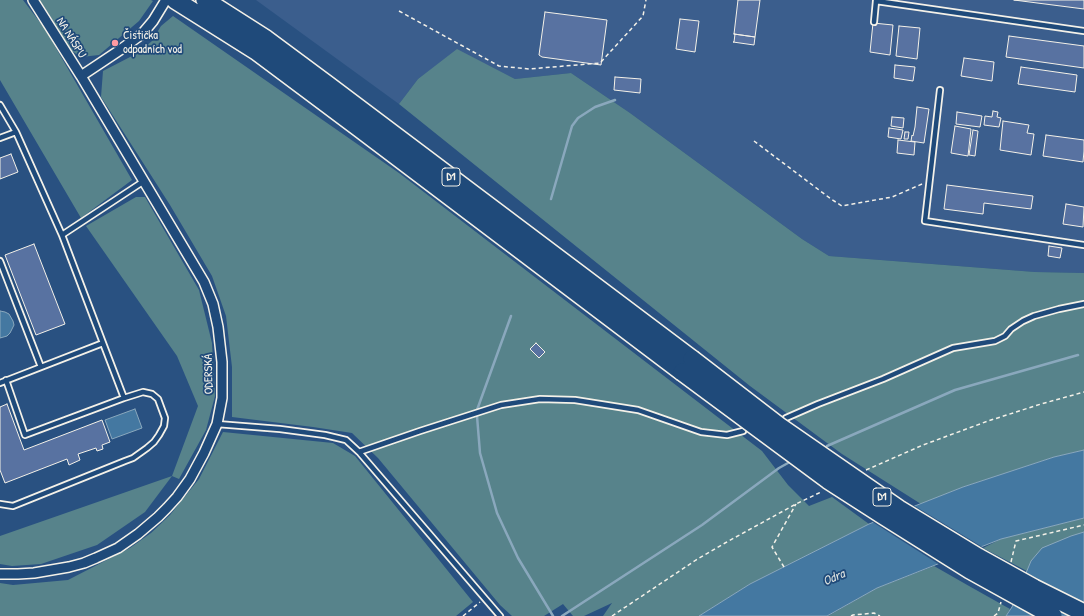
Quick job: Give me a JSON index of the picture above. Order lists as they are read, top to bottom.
{
  "streets": {
    "highway": ["D1"],
    "street": ["NA NÁSPU", "ODERSKÁ"]
  },
  "crossings": [
    ["NA NÁSPU", "D1"],
    ["NA NÁSPU", "ODERSKÁ"]
  ],
  "water": ["Odra"],
  "places": ["Čistička odpadních vod"]
}
